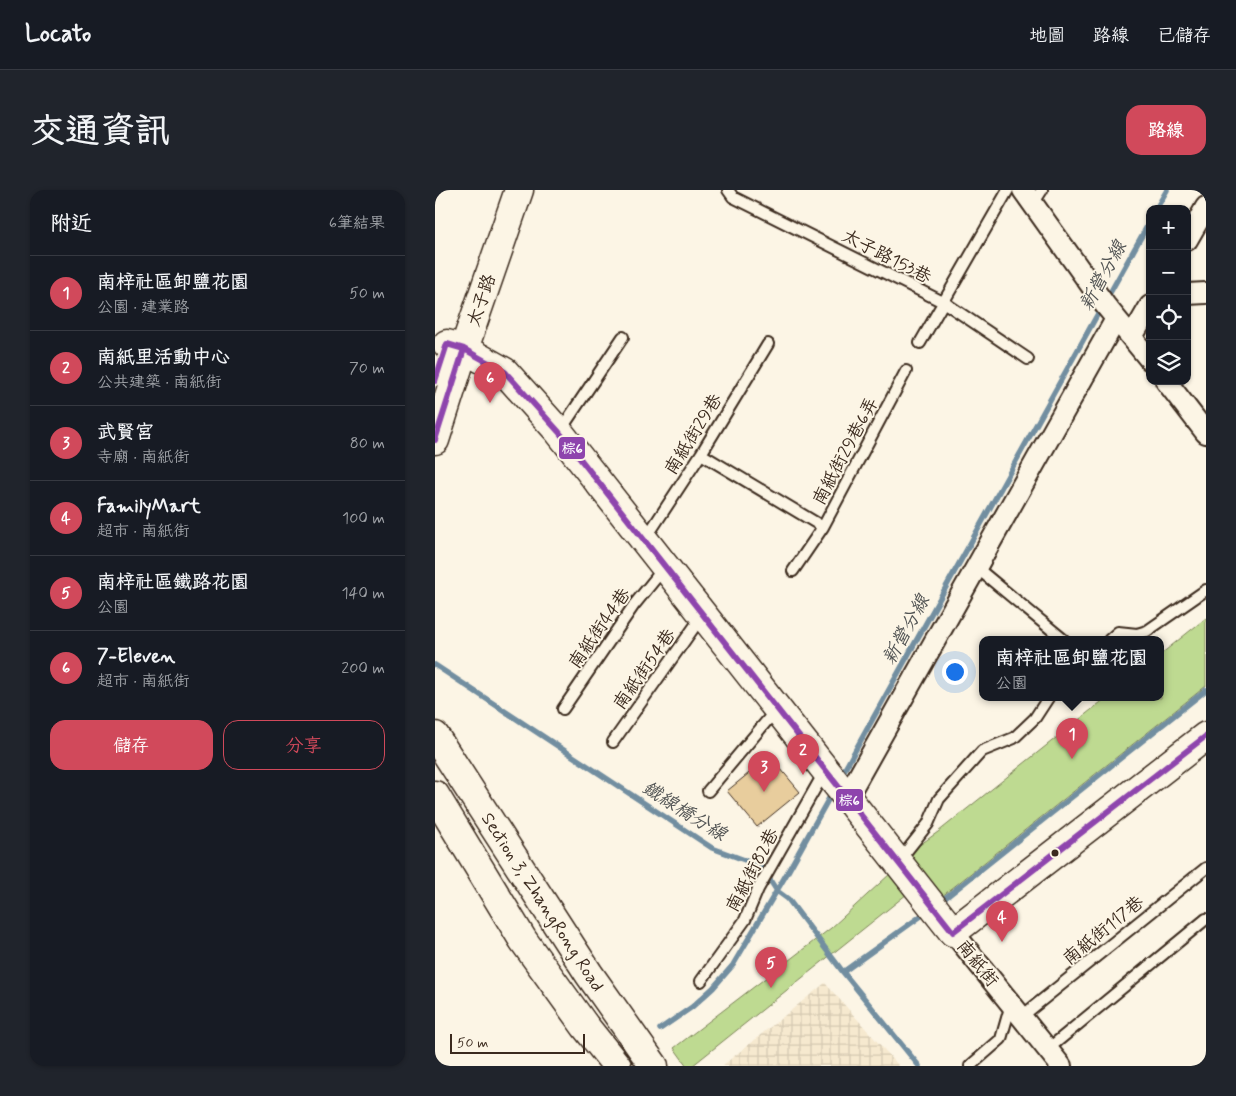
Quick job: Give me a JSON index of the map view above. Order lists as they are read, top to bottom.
{
  "streets": {
    "street": ["太子路", "Section 3, ZhangRong Road", "南紙街"],
    "lane": [
      "太子路153巷",
      "南紙街29巷",
      "南紙街29巷6弄",
      "南紙街44巷",
      "南紙街54巷",
      "南紙街82巷",
      "南紙街117巷"
    ]
  },
  "crossings": [
    ["太子路", "南紙街"],
    ["南紙街29巷", "南紙街29巷6弄"],
    ["南紙街29巷", "南紙街"],
    ["南紙街44巷", "南紙街"],
    ["南紙街54巷", "南紙街"],
    ["南紙街82巷", "南紙街"],
    ["南紙街117巷", "南紙街"]
  ],
  "water": ["新營分線", "鐵線橋分線"],
  "lines": ["transit line 棕6"],
  "scale_bar": "50 m",
  "page": {
    "header": "Locato",
    "nav": ["地圖", "路線", "已儲存"],
    "buttons": [
      "路線",
      ["儲存", "分享"]
    ],
    "title": "交通資訊",
    "heading": ["附近", "6筆結果"],
    "map_buttons": ["+", "−"],
    "list": [
      {
        "mark": "1",
        "name": "南梓社區卸鹽花園",
        "note": "公園 · 建業路",
        "value": "50 m"
      },
      {
        "mark": "2",
        "name": "南紙里活動中心",
        "note": "公共建築 · 南紙街",
        "value": "70 m"
      },
      {
        "mark": "3",
        "name": "武賢宮",
        "note": "寺廟 · 南紙街",
        "value": "80 m"
      },
      {
        "mark": "4",
        "name": "FamilyMart",
        "note": "超市 · 南紙街",
        "value": "100 m"
      },
      {
        "mark": "5",
        "name": "南梓社區鐵路花園",
        "note": "公園",
        "value": "140 m"
      },
      {
        "mark": "6",
        "name": "7-Eleven",
        "note": "超市 · 南紙街",
        "value": "200 m"
      }
    ],
    "pins": [
      "6",
      "1",
      "2",
      "3",
      "4",
      "5"
    ],
    "popup": ["南梓社區卸鹽花園", "公園"],
    "scale": "50 m"
  }
}
